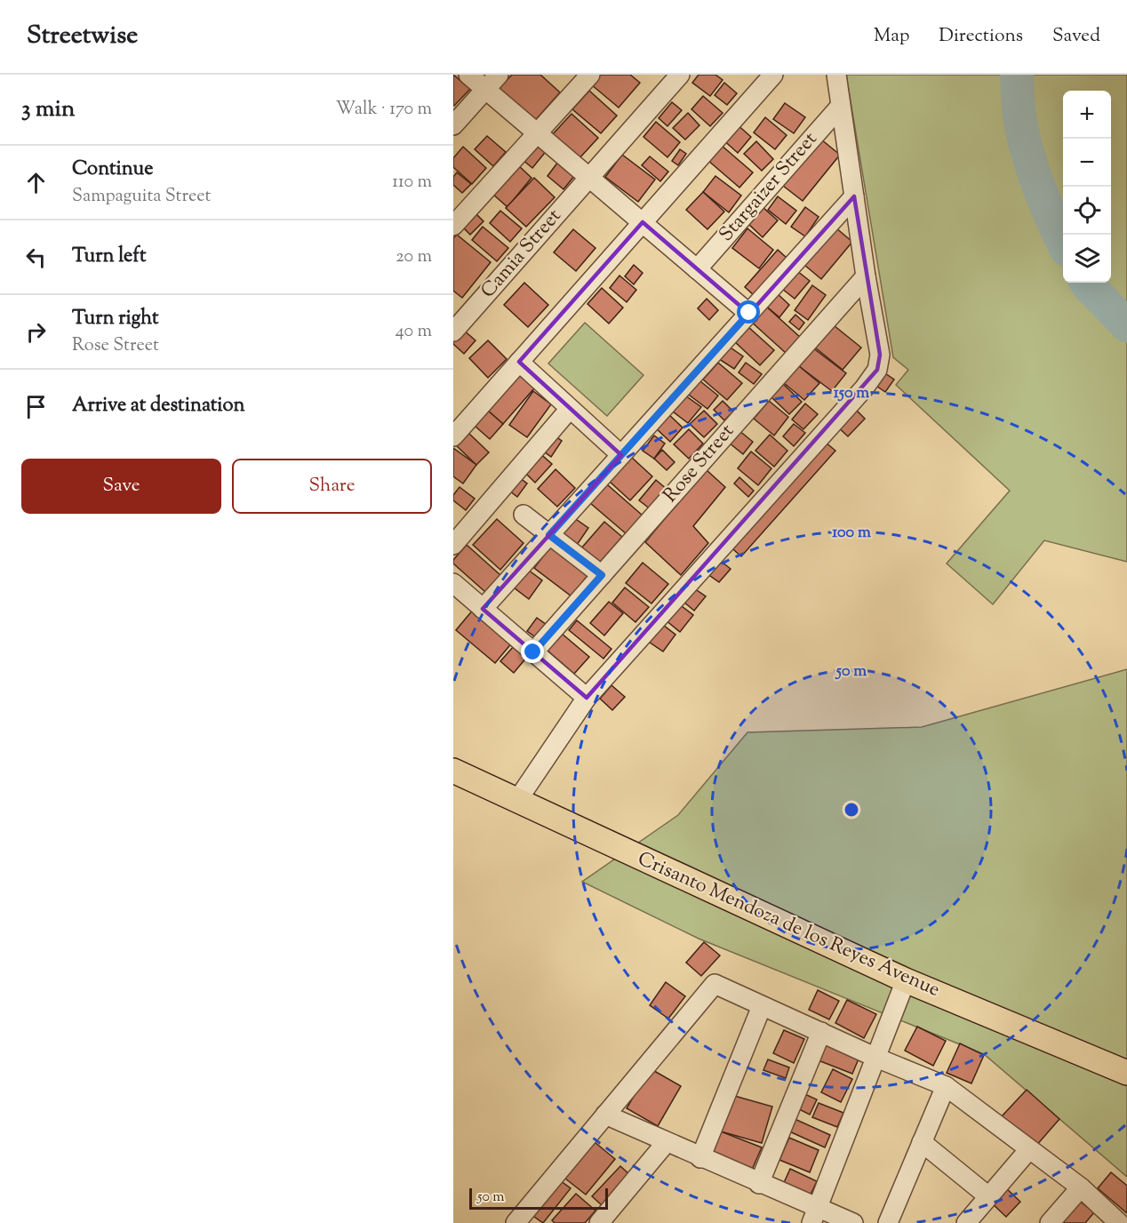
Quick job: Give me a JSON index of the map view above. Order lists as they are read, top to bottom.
{
  "streets": {
    "main road": ["Crisanto Mendoza de los Reyes Avenue"],
    "street": ["Stargaizer Street", "Camia Street", "Rose Street"]
  },
  "scale_bar": "50 m",
  "page": {
    "header": "Streetwise",
    "nav": ["Map", "Directions", "Saved"],
    "heading": ["3 min", "Walk · 170 m"],
    "map_buttons": ["+", "−"],
    "list": [
      ["Continue", "Sampaguita Street", "110 m"],
      ["Turn left", "20 m"],
      ["Turn right", "Rose Street", "40 m"],
      "Arrive at destination"
    ],
    "buttons": ["Save", "Share"],
    "scale": "50 m"
  },
  "rings": ["150 m", "100 m", "50 m"]
}
